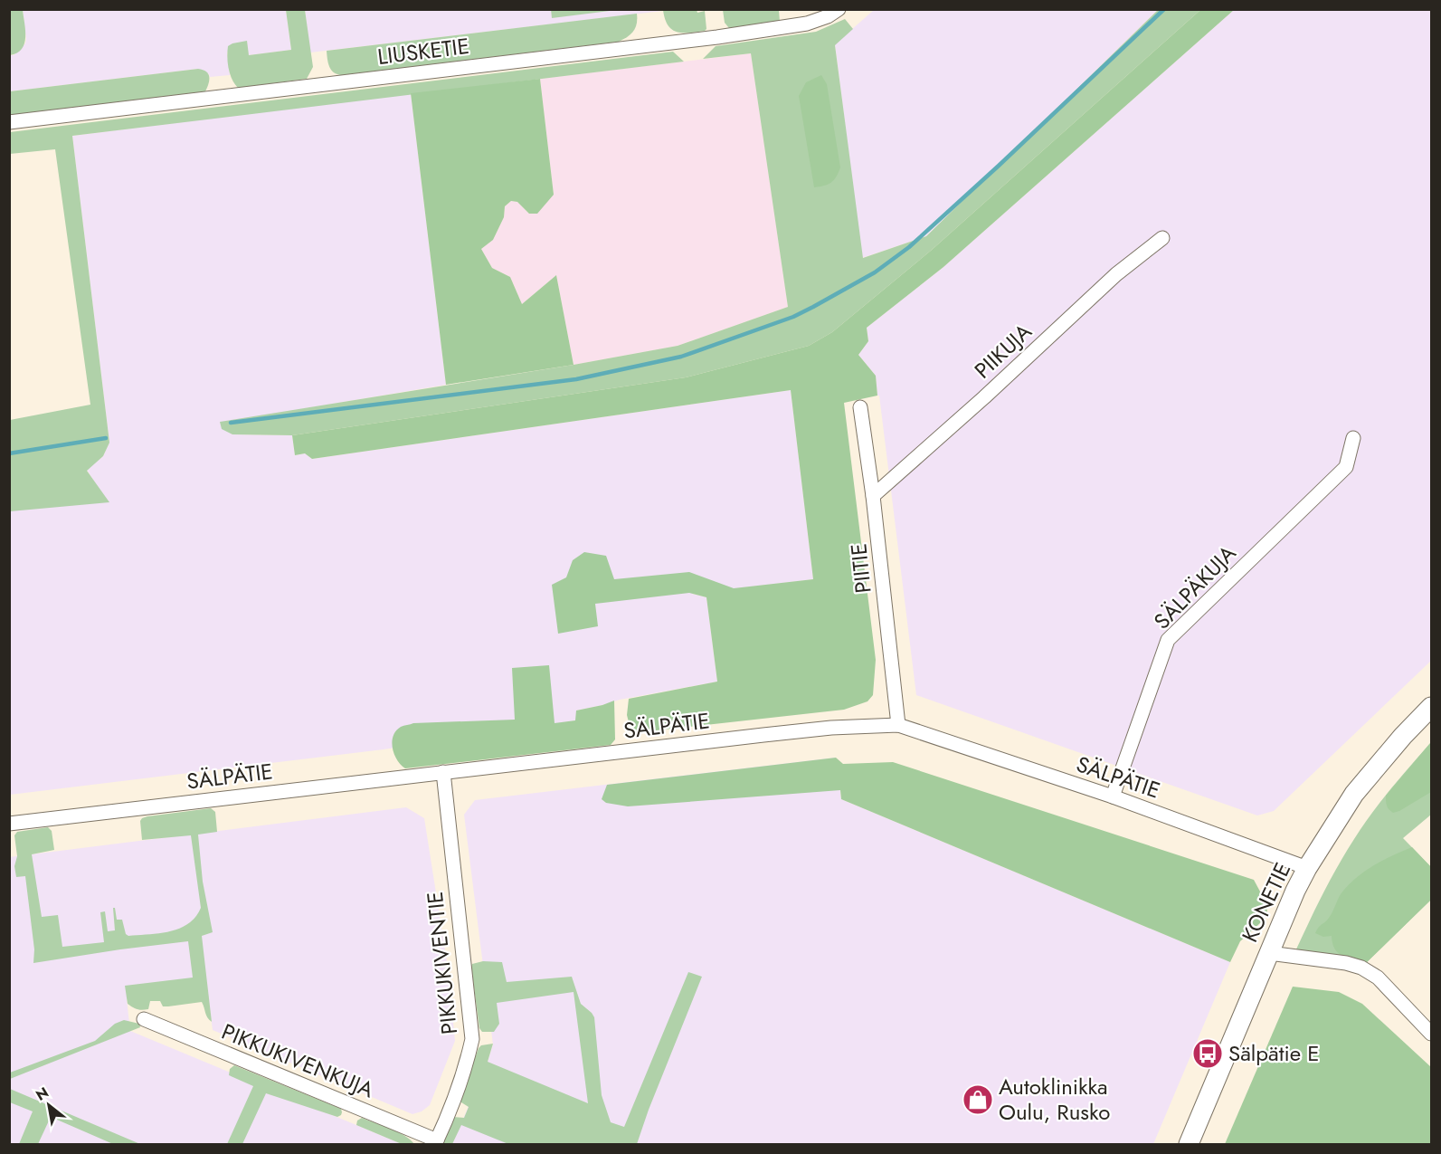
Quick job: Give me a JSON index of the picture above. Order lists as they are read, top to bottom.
{
  "streets": {
    "street": [
      "LIUSKETIE",
      "PIIKUJA",
      "PIITIE",
      "SÄLPÄKUJA",
      "SÄLPÄTIE",
      "KONETIE",
      "PIKKUKIVENTIE",
      "PIKKUKIVENKUJA"
    ]
  },
  "crossings": [
    ["PIIKUJA", "PIITIE"],
    ["PIITIE", "SÄLPÄTIE"],
    ["SÄLPÄKUJA", "SÄLPÄTIE"],
    ["SÄLPÄTIE", "KONETIE"],
    ["SÄLPÄTIE", "PIKKUKIVENTIE"],
    ["PIKKUKIVENTIE", "PIKKUKIVENKUJA"]
  ],
  "places": {
    "bus stop": ["Sälpätie E"],
    "shop": ["Autoklinikka Oulu, Rusko"]
  },
  "north": "top left"
}
